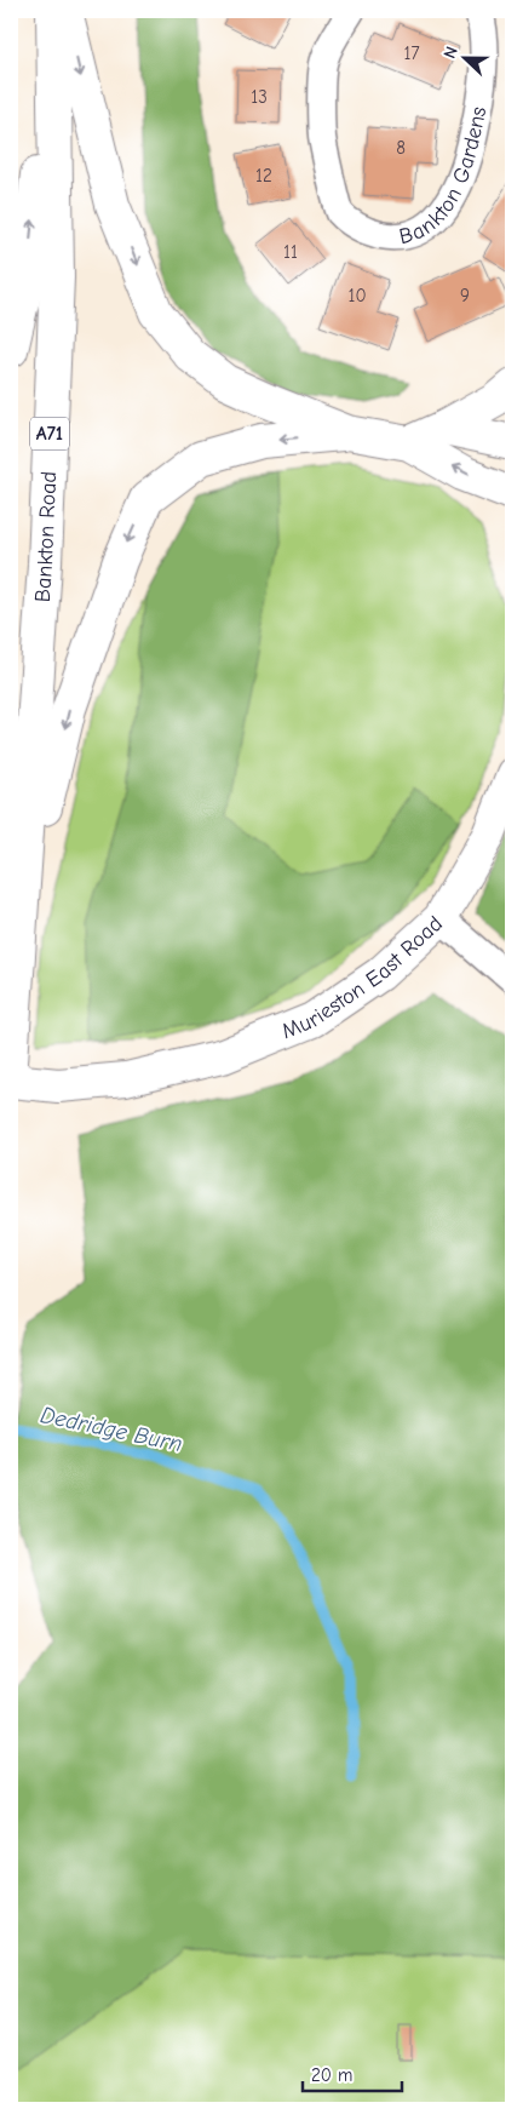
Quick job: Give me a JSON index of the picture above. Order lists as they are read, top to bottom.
{
  "streets": {
    "main road": ["A71", "Bankton Road", "Murieston East Road"],
    "street": ["Bankton Gardens"]
  },
  "water": ["Dedridge Burn"],
  "house_numbers": [
    "17",
    "13",
    "8",
    "12",
    "11",
    "10",
    "9"
  ],
  "scale_bar": "20 m",
  "north": "left"
}
